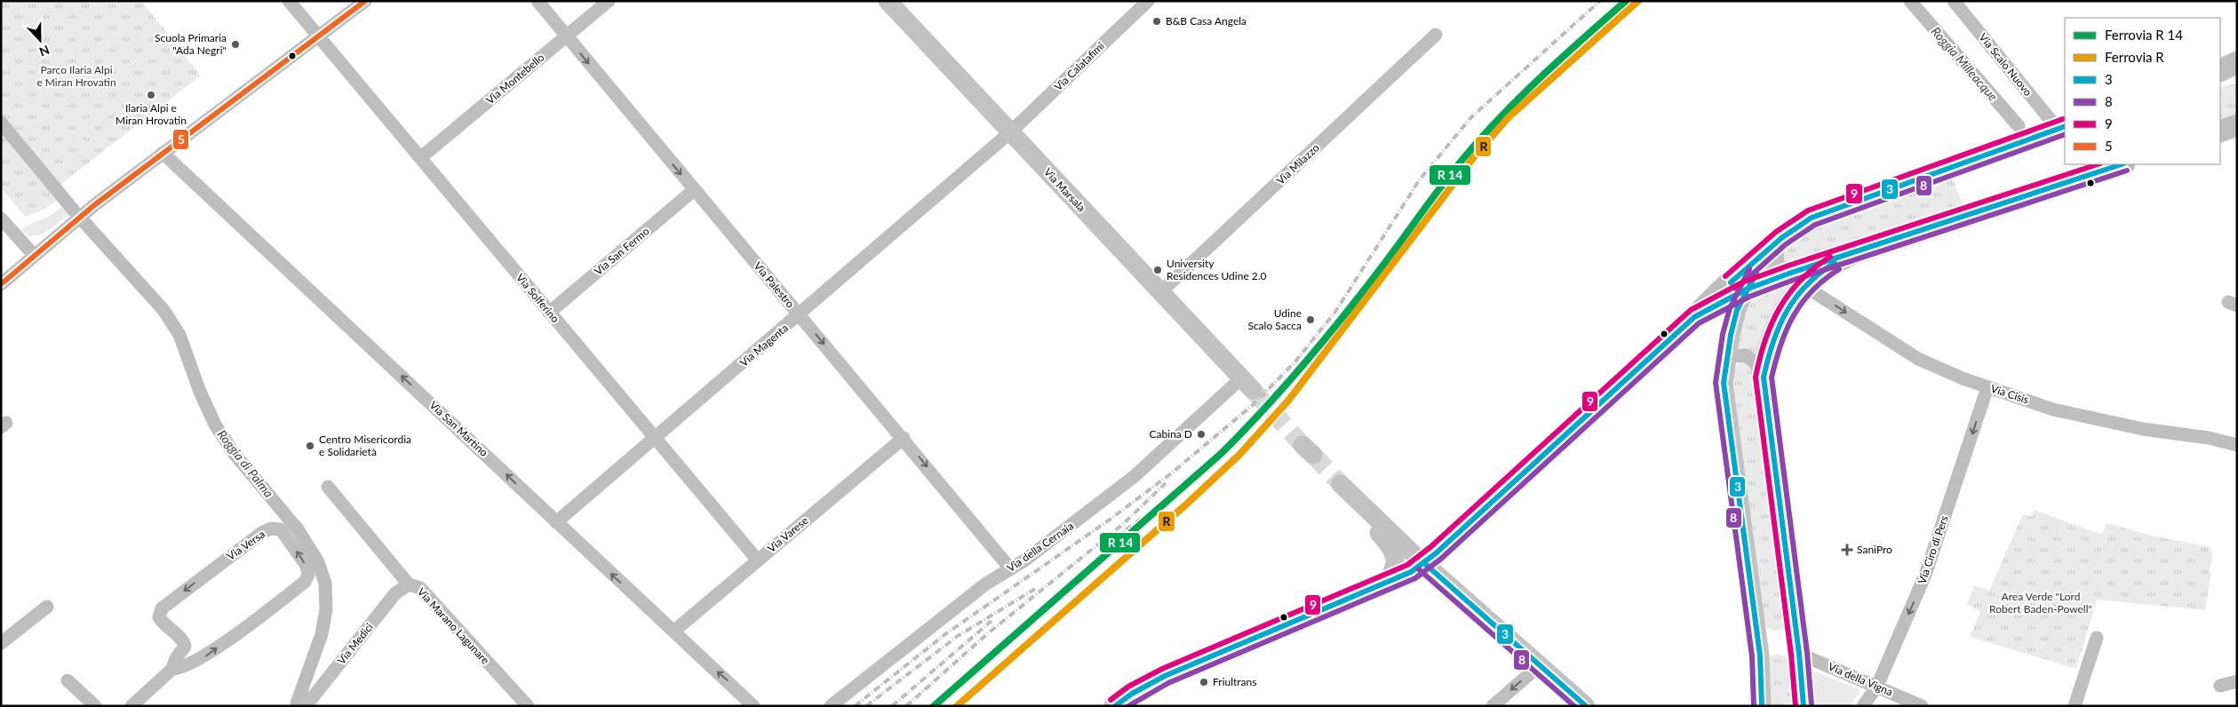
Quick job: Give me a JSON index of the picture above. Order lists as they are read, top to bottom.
{
  "streets": {
    "street": [
      "Via Scalo Nuovo",
      "Via Calatafimi",
      "Via Montebello",
      "Via Milazzo",
      "Via Marsala",
      "Via San Fermo",
      "Via Palestro",
      "Via Solferino",
      "Via Magenta",
      "Via Cisis",
      "Via San Martino",
      "Via Varese",
      "Via Versa",
      "Via della Cernaia",
      "Via Ciro di Pers",
      "Via Marano Lagunare",
      "Via Medici",
      "Via della Vigna"
    ]
  },
  "crossings": [
    ["Via Calatafimi", "Via Marsala"],
    ["Via Calatafimi", "Via Magenta"],
    ["Via Montebello", "Via Palestro"],
    ["Via Montebello", "Via Solferino"],
    ["Via Milazzo", "Via Marsala"],
    ["Via Marsala", "Via Magenta"],
    ["Via Marsala", "Via della Cernaia"],
    ["Via San Fermo", "Via Palestro"],
    ["Via San Fermo", "Via Solferino"],
    ["Via Palestro", "Via Magenta"],
    ["Via Palestro", "Via Varese"],
    ["Via Palestro", "Via della Cernaia"],
    ["Via Solferino", "Via Magenta"],
    ["Via Solferino", "Via Varese"],
    ["Via Magenta", "Via San Martino"],
    ["Via Cisis", "Via Ciro di Pers"],
    ["Via San Martino", "Via Varese"],
    ["Via Ciro di Pers", "Via della Vigna"],
    ["Via Marano Lagunare", "Via Medici"]
  ],
  "one_way": [
    "Via Palestro",
    "Via Cisis",
    "Via San Martino",
    "Via Ciro di Pers"
  ],
  "water": ["Roggia Milleacque", "Roggia di Palma"],
  "parks": ["Parco Ilaria Alpi e Miran Hrovatin", "Area Verde \"Lord Robert Baden-Powell\""],
  "places": {
    "other": [
      "B&B Casa Angela",
      "Scuola Primaria \"Ada Negri\"",
      "Ilaria Alpi e Miran Hrovatin",
      "University Residences Udine 2.0",
      "Udine Scalo Sacca",
      "Cabina D",
      "Centro Misericordia e Solidarietà",
      "Friultrans"
    ],
    "health": ["SaniPro"]
  },
  "lines": [
    "rail line R",
    "transit line 5",
    "transit line 9",
    "transit line 3",
    "transit line 8"
  ],
  "legend": [
    "Ferrovia R 14",
    "Ferrovia R",
    "3",
    "8",
    "9",
    "5"
  ],
  "north": "bottom"
}
